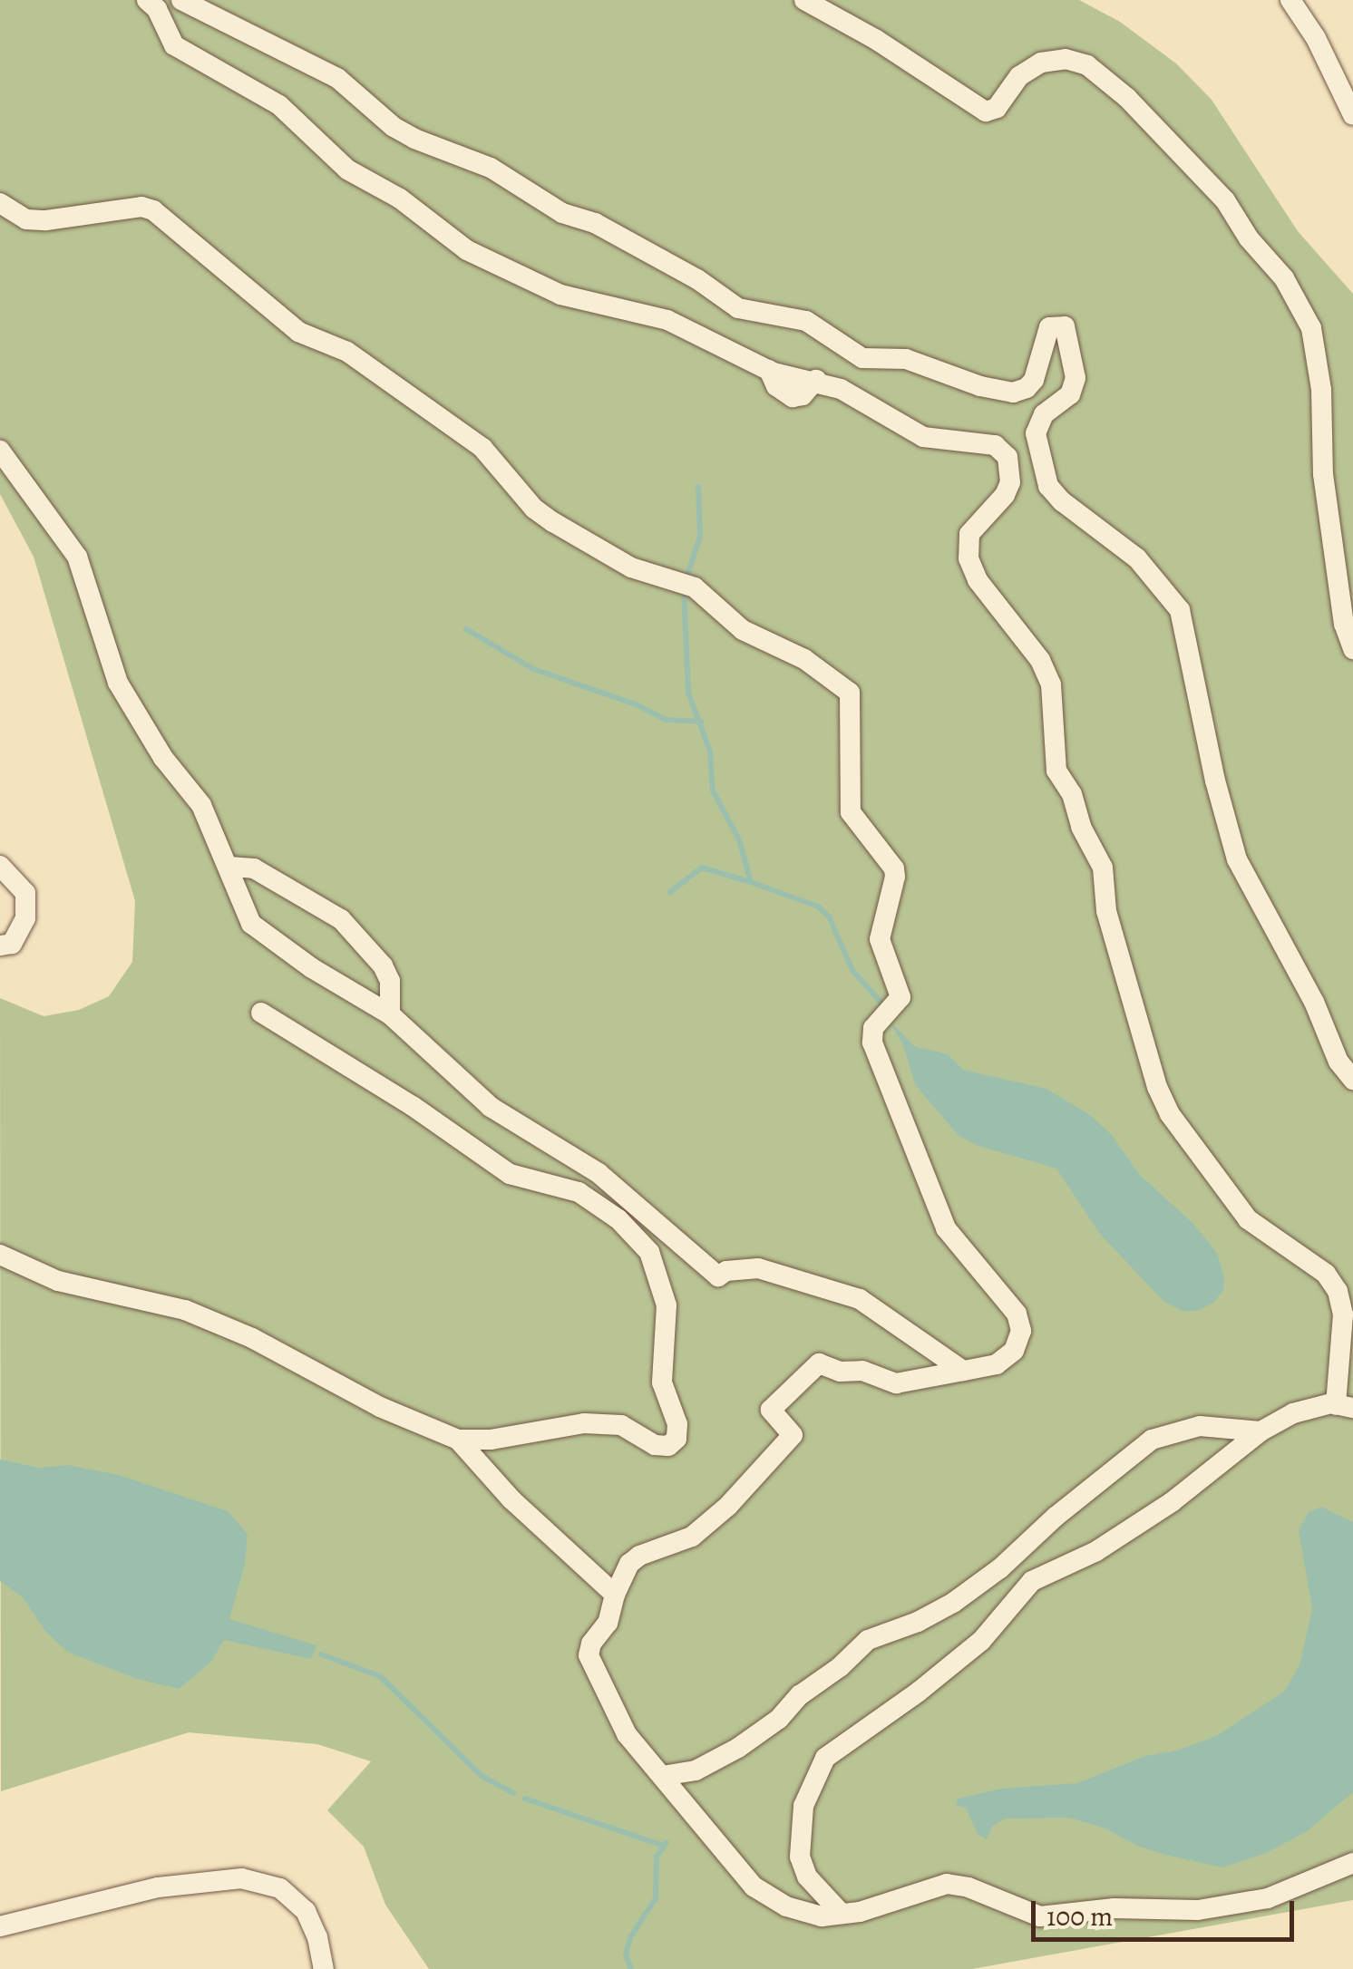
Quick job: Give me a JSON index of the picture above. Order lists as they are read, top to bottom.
{
  "scale_bar": "100 m"
}
